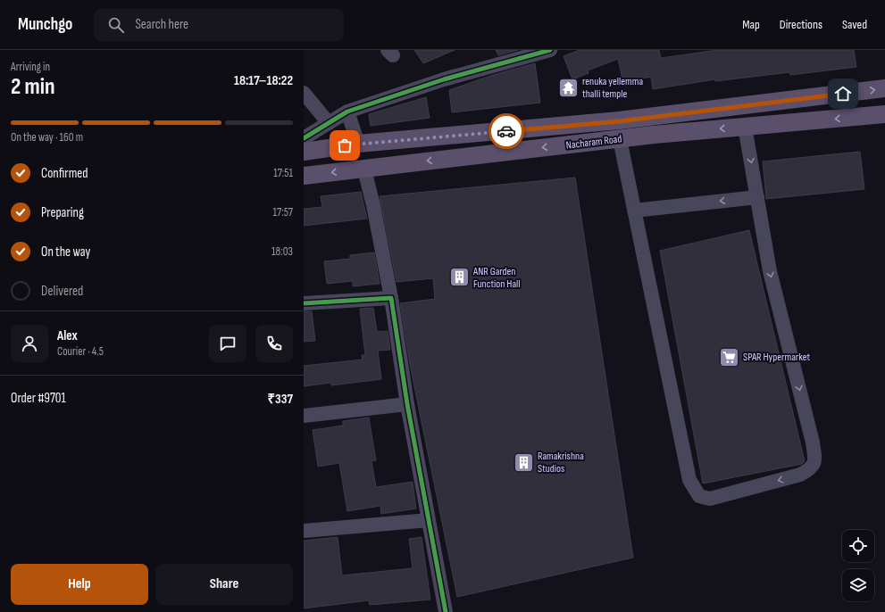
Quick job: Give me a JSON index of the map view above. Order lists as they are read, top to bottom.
{
  "streets": {
    "main road": ["Nacharam Road"]
  },
  "places": {
    "temple": ["renuka yellemma thalli temple"],
    "building": ["ANR Garden Function Hall", "Ramakrishna Studios"],
    "supermarket": ["SPAR Hypermarket"]
  },
  "page": {
    "header": "Munchgo",
    "search": "Search here",
    "nav": ["Map", "Directions", "Saved"],
    "heading": ["2 min", "Arriving in", "18:17–18:22"],
    "panel": [
      "Alex",
      "Courier · 4.5",
      "Order #9701",
      "₹337"
    ],
    "bar": "On the way · 160 m",
    "list": [
      ["Confirmed", "17:51"],
      ["Preparing", "17:57"],
      ["On the way", "18:03"],
      "Delivered"
    ],
    "buttons": ["Help", "Share"]
  }
}
